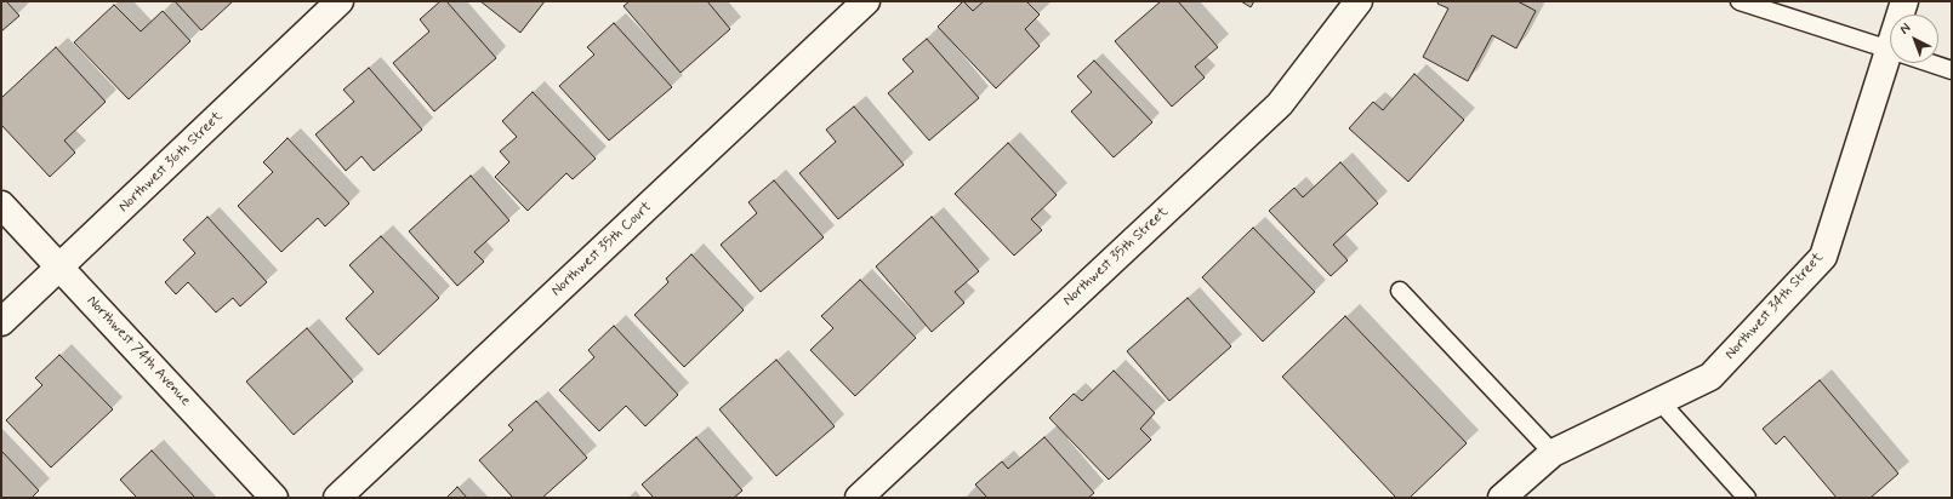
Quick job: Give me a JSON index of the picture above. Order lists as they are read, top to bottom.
{
  "streets": {
    "street": [
      "Northwest 36th Street",
      "Northwest 35th Court",
      "Northwest 35th Street",
      "Northwest 34th Street",
      "Northwest 74th Avenue"
    ]
  },
  "crossings": [
    ["Northwest 36th Street", "Northwest 74th Avenue"]
  ],
  "north": "top left"
}
